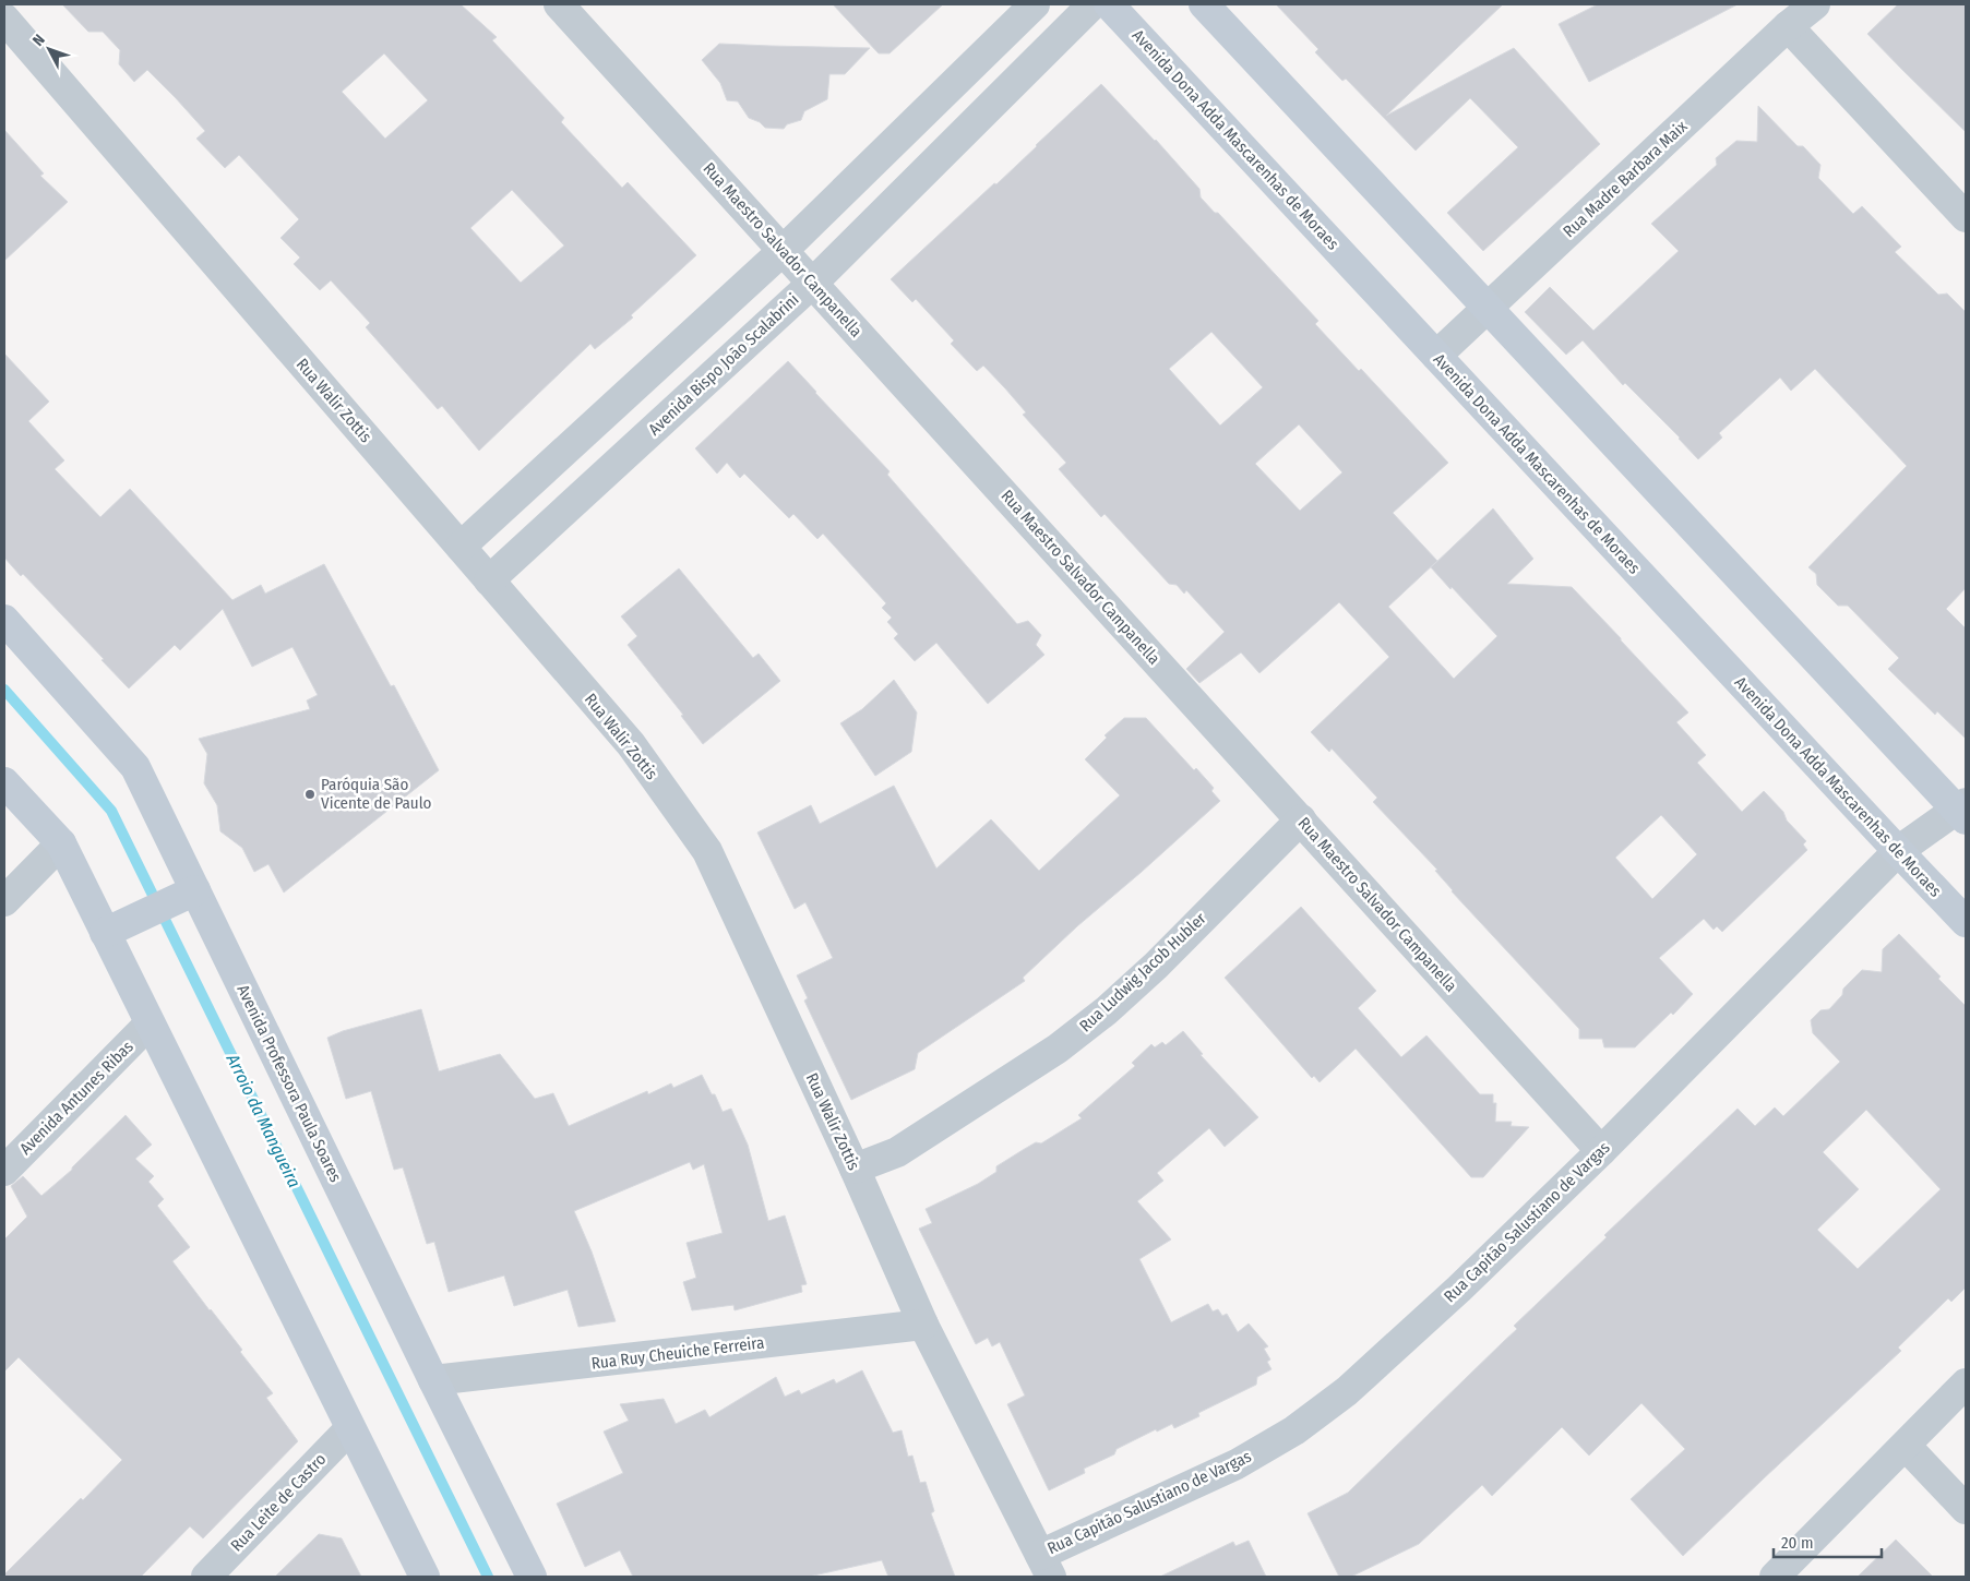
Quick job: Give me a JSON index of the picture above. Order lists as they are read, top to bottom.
{
  "streets": {
    "main road": ["Avenida Dona Adda Mascarenhas de Moraes", "Avenida Professora Paula Soares"],
    "street": [
      "Rua Madre Barbara Maix",
      "Rua Maestro Salvador Campanella",
      "Avenida Bispo João Scalabrini",
      "Rua Walir Zottis",
      "Rua Ludwig Jacob Hubler",
      "Avenida Antunes Ribas",
      "Rua Capitão Salustiano de Vargas",
      "Rua Ruy Cheuiche Ferreira",
      "Rua Leite de Castro"
    ]
  },
  "crossings": [
    ["Avenida Dona Adda Mascarenhas de Moraes", "Rua Madre Barbara Maix"],
    ["Avenida Dona Adda Mascarenhas de Moraes", "Rua Capitão Salustiano de Vargas"],
    ["Rua Maestro Salvador Campanella", "Avenida Bispo João Scalabrini"],
    ["Rua Maestro Salvador Campanella", "Rua Ludwig Jacob Hubler"],
    ["Rua Maestro Salvador Campanella", "Rua Capitão Salustiano de Vargas"],
    ["Avenida Bispo João Scalabrini", "Rua Walir Zottis"],
    ["Rua Walir Zottis", "Rua Ludwig Jacob Hubler"],
    ["Rua Walir Zottis", "Rua Capitão Salustiano de Vargas"],
    ["Rua Walir Zottis", "Rua Ruy Cheuiche Ferreira"],
    ["Avenida Professora Paula Soares", "Rua Ruy Cheuiche Ferreira"]
  ],
  "water": ["Arroio da Mangueira"],
  "places": ["Paróquia São Vicente de Paulo"],
  "scale_bar": "20 m",
  "north": "top left"
}
